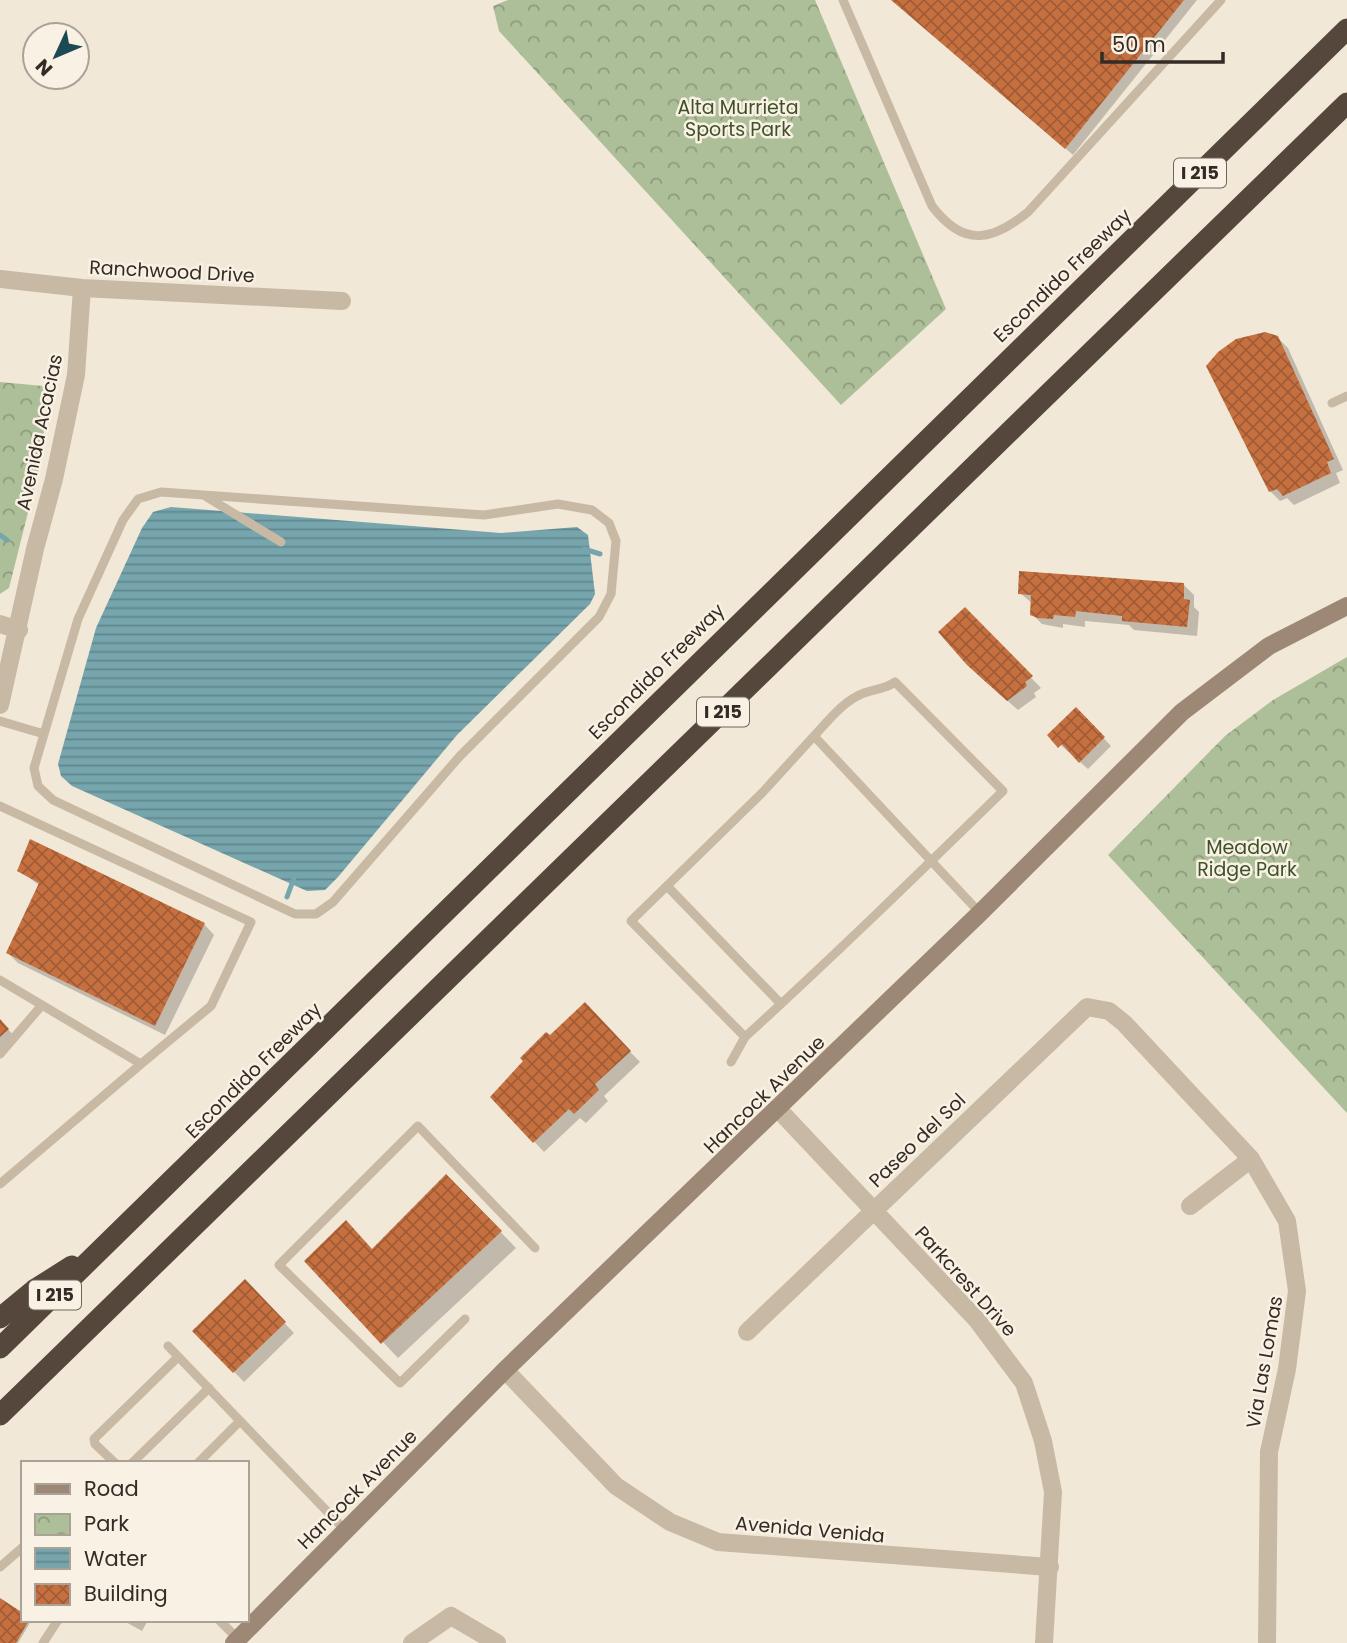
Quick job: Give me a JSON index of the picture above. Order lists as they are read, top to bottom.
{
  "streets": {
    "highway": ["I 215", "Escondido Freeway"],
    "main road": ["Hancock Avenue"],
    "street": [
      "Ranchwood Drive",
      "Avenida Acacias",
      "Paseo del Sol",
      "Parkcrest Drive",
      "Via Las Lomas",
      "Avenida Venida"
    ]
  },
  "crossings": [
    ["Ranchwood Drive", "Avenida Acacias"],
    ["Hancock Avenue", "Parkcrest Drive"],
    ["Hancock Avenue", "Avenida Venida"],
    ["Paseo del Sol", "Parkcrest Drive"],
    ["Paseo del Sol", "Via Las Lomas"],
    ["Parkcrest Drive", "Avenida Venida"]
  ],
  "parks": ["Alta Murrieta Sports Park", "Meadow Ridge Park"],
  "legend": [
    "Road",
    "Park",
    "Water",
    "Building"
  ],
  "scale_bar": "50 m",
  "north": "bottom left"
}
